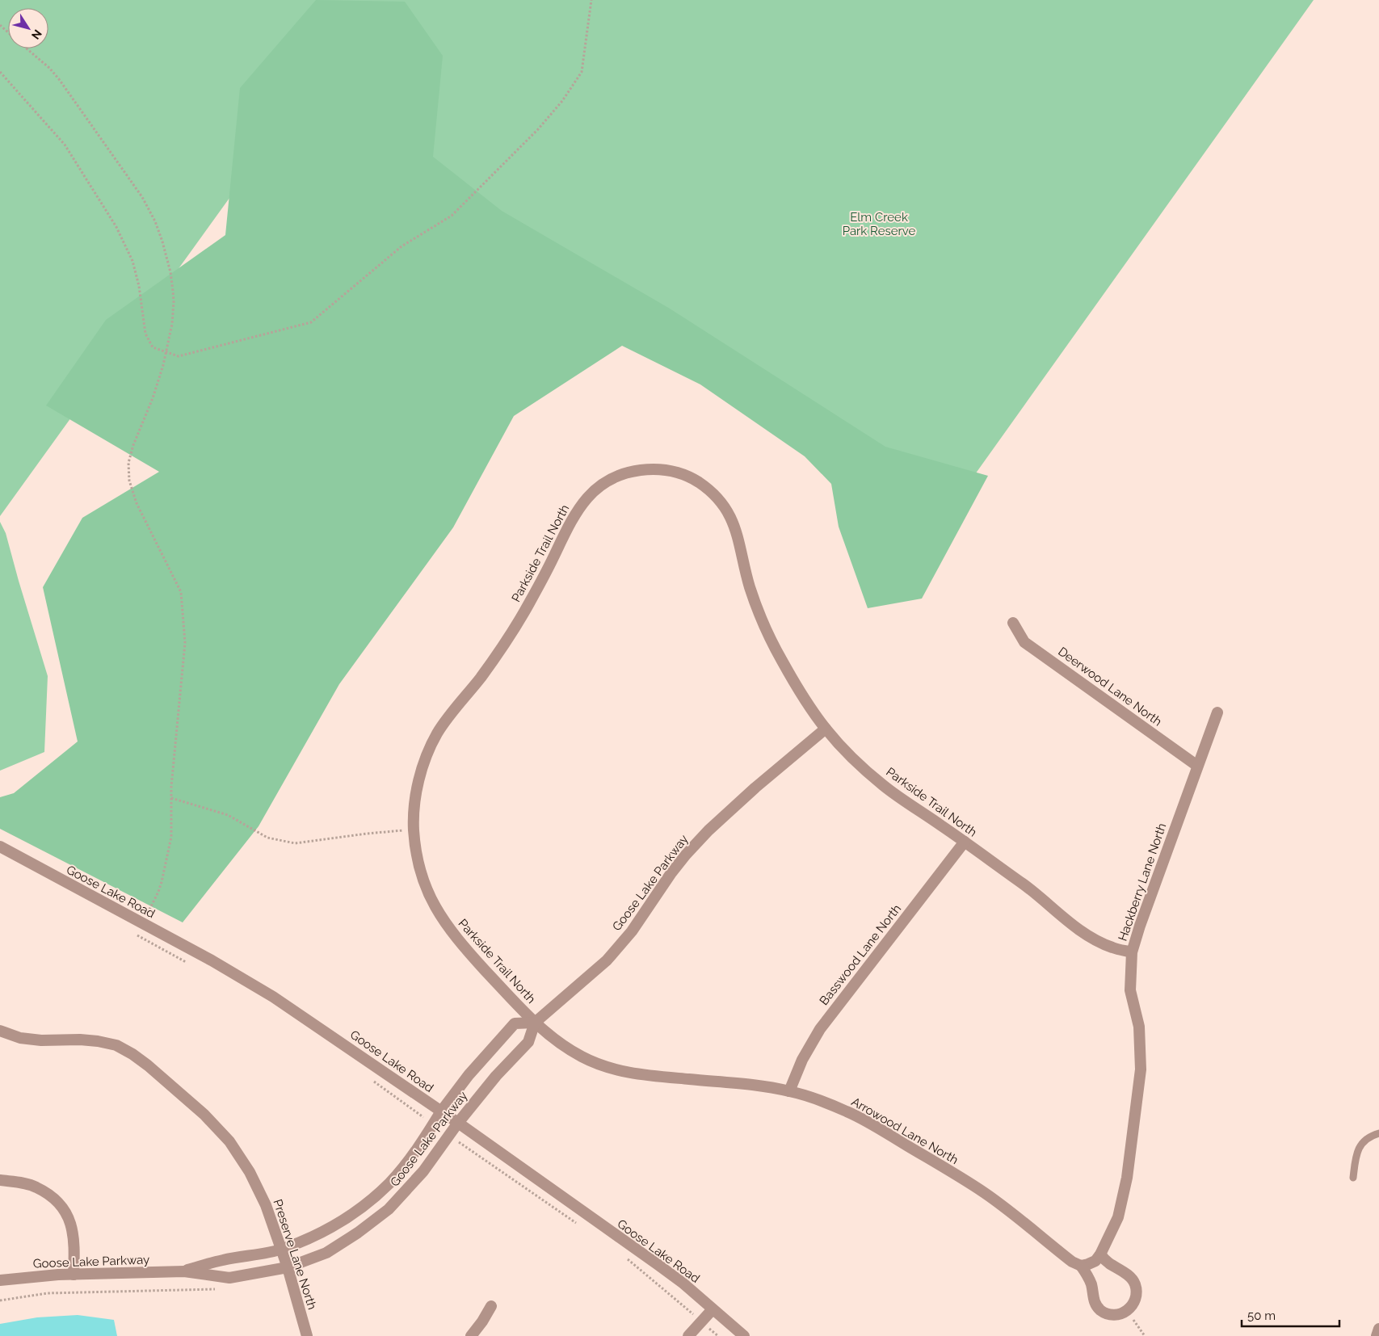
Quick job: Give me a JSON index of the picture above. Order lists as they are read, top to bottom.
{
  "streets": {
    "street": [
      "Parkside Trail North",
      "Deerwood Lane North",
      "Hackberry Lane North",
      "Goose Lake Parkway",
      "Goose Lake Road",
      "Basswood Lane North",
      "Arrowood Lane North",
      "Preserve Lane North"
    ]
  },
  "crossings": [
    ["Parkside Trail North", "Hackberry Lane North"],
    ["Parkside Trail North", "Goose Lake Parkway"],
    ["Parkside Trail North", "Basswood Lane North"],
    ["Parkside Trail North", "Arrowood Lane North"],
    ["Deerwood Lane North", "Hackberry Lane North"],
    ["Goose Lake Parkway", "Goose Lake Road"],
    ["Goose Lake Parkway", "Arrowood Lane North"],
    ["Goose Lake Parkway", "Preserve Lane North"],
    ["Basswood Lane North", "Arrowood Lane North"]
  ],
  "parks": ["Elm Creek Park Reserve"],
  "scale_bar": "50 m",
  "north": "bottom right"
}
